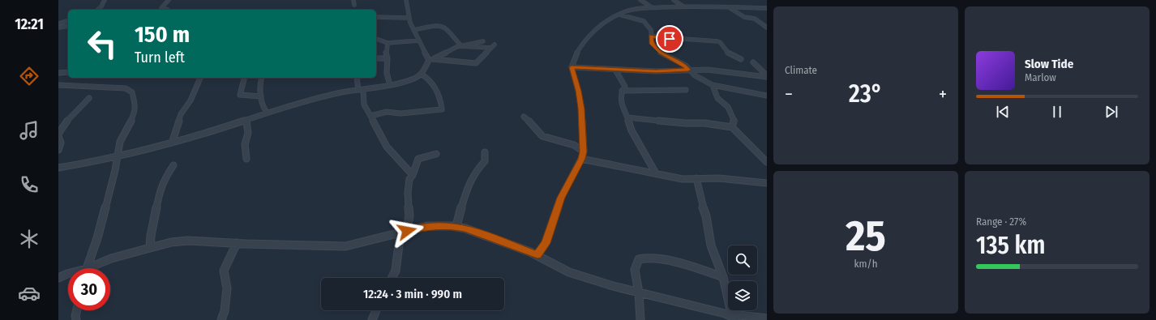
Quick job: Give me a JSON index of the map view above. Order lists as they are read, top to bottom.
{
  "page": {
    "tabs": "12:21",
    "tile": [
      "Climate",
      ["25", "km/h"],
      ["Range · 27%", "135 km"]
    ],
    "turn": ["150 m", "Turn left"],
    "song": ["Slow Tide", "Marlow"],
    "heat": ["−", "23°", "+"],
    "limit": "30",
    "trip": "12:24 · 3 min · 990 m"
  }
}
